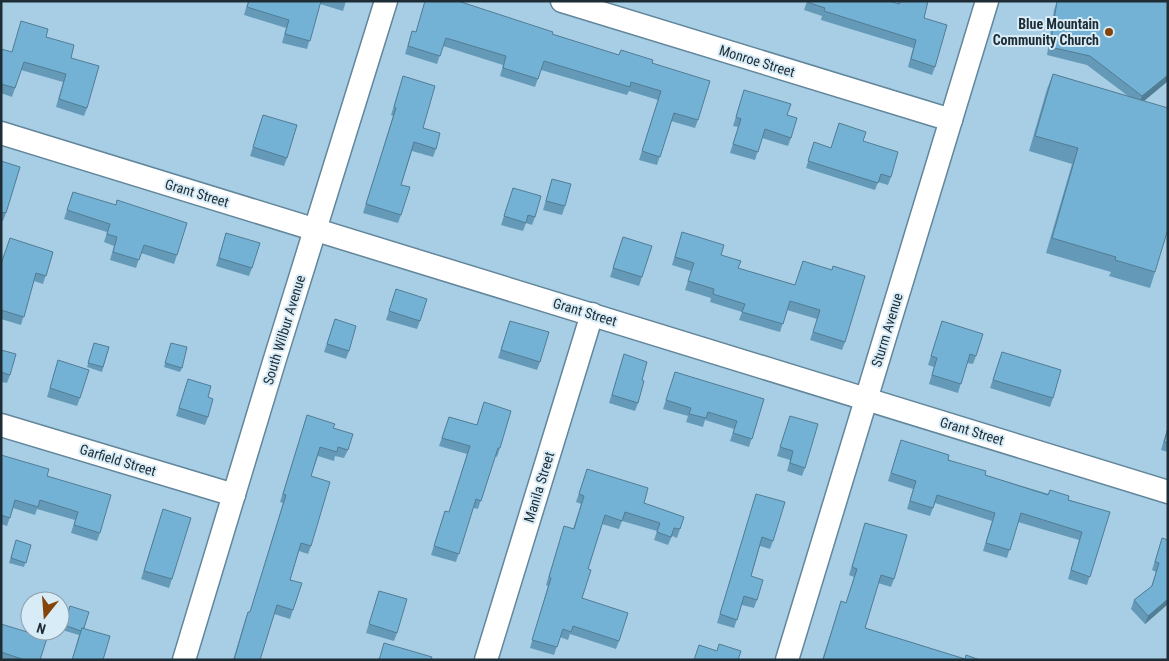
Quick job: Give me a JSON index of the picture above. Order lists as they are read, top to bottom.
{
  "streets": {
    "street": [
      "Monroe Street",
      "Grant Street",
      "South Wilbur Avenue",
      "Sturm Avenue",
      "Garfield Street",
      "Manila Street"
    ]
  },
  "crossings": [
    ["Monroe Street", "Sturm Avenue"],
    ["Grant Street", "South Wilbur Avenue"],
    ["Grant Street", "Sturm Avenue"],
    ["Grant Street", "Manila Street"],
    ["South Wilbur Avenue", "Garfield Street"]
  ],
  "places": ["Blue Mountain Community Church"],
  "north": "bottom"
}
